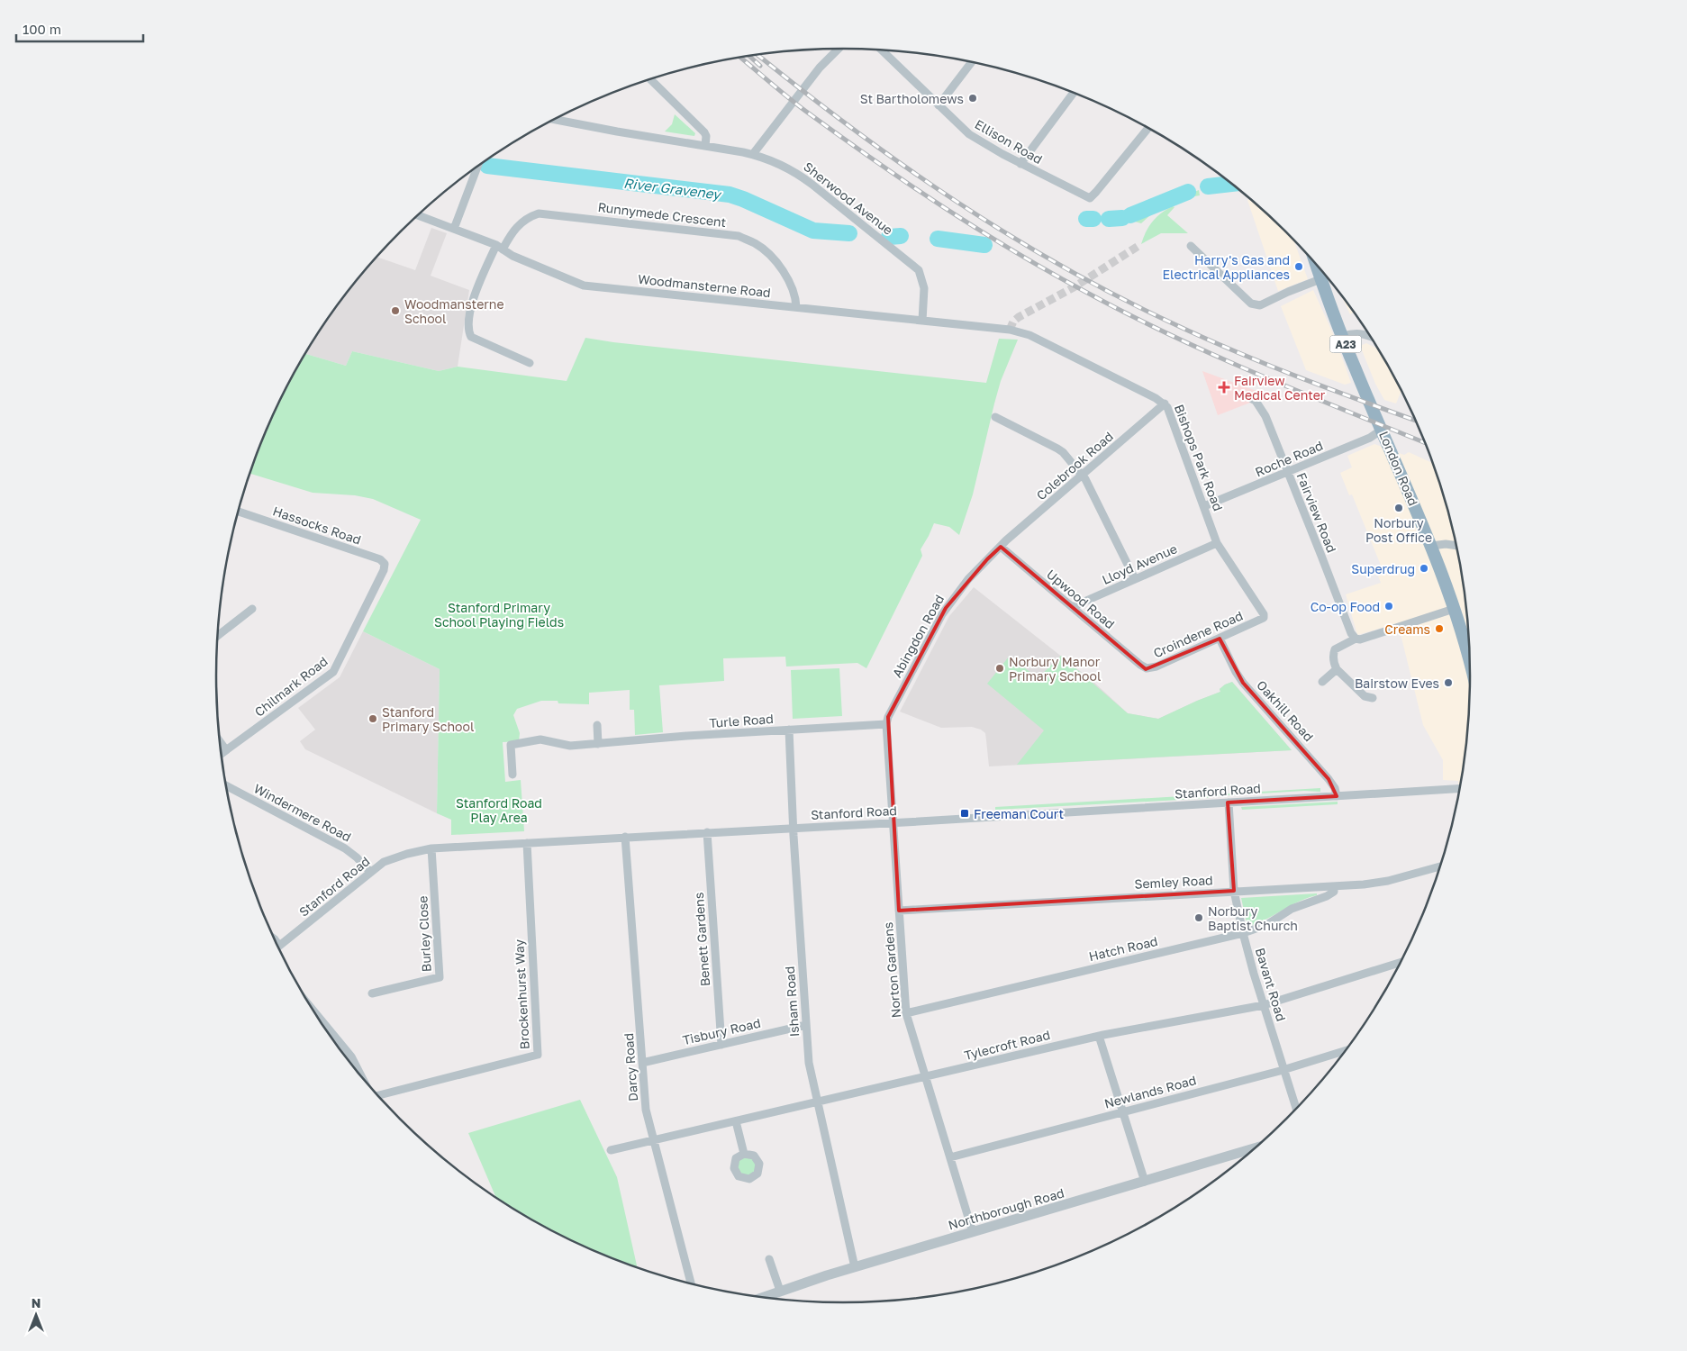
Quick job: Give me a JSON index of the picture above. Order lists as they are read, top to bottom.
{
  "streets": {
    "highway": ["A23", "London Road"],
    "street": [
      "Ellison Road",
      "Sherwood Avenue",
      "Runnymede Crescent",
      "Woodmansterne Road",
      "Bishops Park Road",
      "Roche Road",
      "Colebrook Road",
      "Fairview Road",
      "Hassocks Road",
      "Lloyd Avenue",
      "Upwood Road",
      "Croindene Road",
      "Abingdon Road",
      "Chilmark Road",
      "Oakhill Road",
      "Turle Road",
      "Stanford Road",
      "Windermere Road",
      "Semley Road",
      "Burley Close",
      "Benett Gardens",
      "Hatch Road",
      "Norton Gardens",
      "Bavant Road",
      "Brockenhurst Way",
      "Isham Road",
      "Tisbury Road",
      "Tylecroft Road",
      "Darcy Road",
      "Newlands Road",
      "Northborough Road"
    ]
  },
  "crossings": [
    ["Sherwood Avenue", "Woodmansterne Road"],
    ["Runnymede Crescent", "Woodmansterne Road"],
    ["Woodmansterne Road", "Bishops Park Road"],
    ["Bishops Park Road", "Roche Road"],
    ["Bishops Park Road", "Colebrook Road"],
    ["Bishops Park Road", "Lloyd Avenue"],
    ["Bishops Park Road", "Croindene Road"],
    ["Roche Road", "London Road"],
    ["Roche Road", "Fairview Road"],
    ["Colebrook Road", "Upwood Road"],
    ["Colebrook Road", "Abingdon Road"],
    ["Hassocks Road", "Chilmark Road"],
    ["Lloyd Avenue", "Upwood Road"],
    ["Upwood Road", "Croindene Road"],
    ["Upwood Road", "Abingdon Road"],
    ["Croindene Road", "Oakhill Road"],
    ["Abingdon Road", "Turle Road"],
    ["Abingdon Road", "Norton Gardens"],
    ["Oakhill Road", "Stanford Road"],
    ["Turle Road", "Norton Gardens"],
    ["Turle Road", "Isham Road"],
    ["Stanford Road", "Windermere Road"],
    ["Stanford Road", "Burley Close"],
    ["Stanford Road", "Benett Gardens"],
    ["Stanford Road", "Norton Gardens"],
    ["Stanford Road", "Bavant Road"],
    ["Stanford Road", "Brockenhurst Way"],
    ["Stanford Road", "Isham Road"],
    ["Stanford Road", "Darcy Road"],
    ["Semley Road", "Hatch Road"],
    ["Semley Road", "Norton Gardens"],
    ["Semley Road", "Bavant Road"],
    ["Benett Gardens", "Tisbury Road"],
    ["Hatch Road", "Norton Gardens"],
    ["Hatch Road", "Bavant Road"],
    ["Norton Gardens", "Tylecroft Road"],
    ["Norton Gardens", "Newlands Road"],
    ["Norton Gardens", "Northborough Road"],
    ["Bavant Road", "Tylecroft Road"],
    ["Bavant Road", "Newlands Road"],
    ["Isham Road", "Tisbury Road"],
    ["Isham Road", "Tylecroft Road"],
    ["Isham Road", "Northborough Road"],
    ["Tisbury Road", "Darcy Road"],
    ["Tylecroft Road", "Darcy Road"]
  ],
  "water": ["River Graveney"],
  "parks": ["Stanford Primary School Playing Fields", "Stanford Road Play Area"],
  "places": {
    "other": [
      "St Bartholomews",
      "Harry's Gas and Electrical Appliances",
      "Woodmansterne School",
      "Norbury Post Office",
      "Superdrug",
      "Co-op Food",
      "Creams",
      "Norbury Manor Primary School",
      "Bairstow Eves",
      "Stanford Primary School",
      "Norbury Baptist Church"
    ],
    "health": ["Fairview Medical Center"],
    "transit": ["Freeman Court"]
  },
  "scale_bar": "100 m",
  "north": "top"
}
